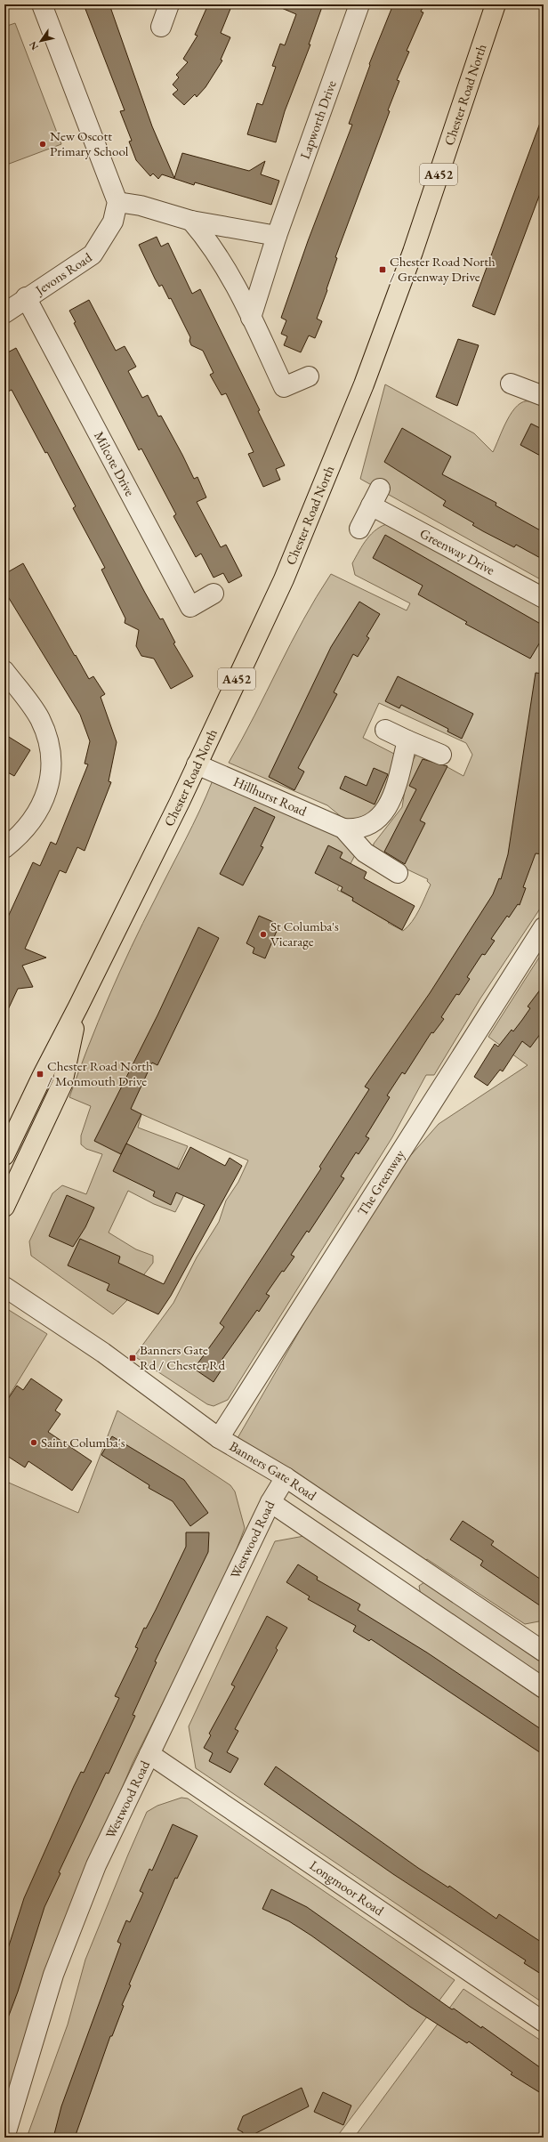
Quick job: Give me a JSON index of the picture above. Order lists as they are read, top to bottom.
{
  "streets": {
    "highway": ["Chester Road North", "A452"],
    "street": [
      "Lapworth Drive",
      "Jevons Road",
      "Milcote Drive",
      "Greenway Drive",
      "Hillhurst Road",
      "The Greenway",
      "Banners Gate Road",
      "Westwood Road",
      "Longmoor Road"
    ]
  },
  "crossings": [
    ["Chester Road North", "Hillhurst Road"],
    ["Jevons Road", "Milcote Drive"],
    ["The Greenway", "Banners Gate Road"],
    ["Banners Gate Road", "Westwood Road"],
    ["Westwood Road", "Longmoor Road"]
  ],
  "places": {
    "other": ["New Oscott Primary School", "St Columba's Vicarage", "Saint Columba's"],
    "transit": ["Chester Road North / Greenway Drive", "Chester Road North / Monmouth Drive", "Banners Gate Rd / Chester Rd"]
  },
  "north": "bottom left"
}
